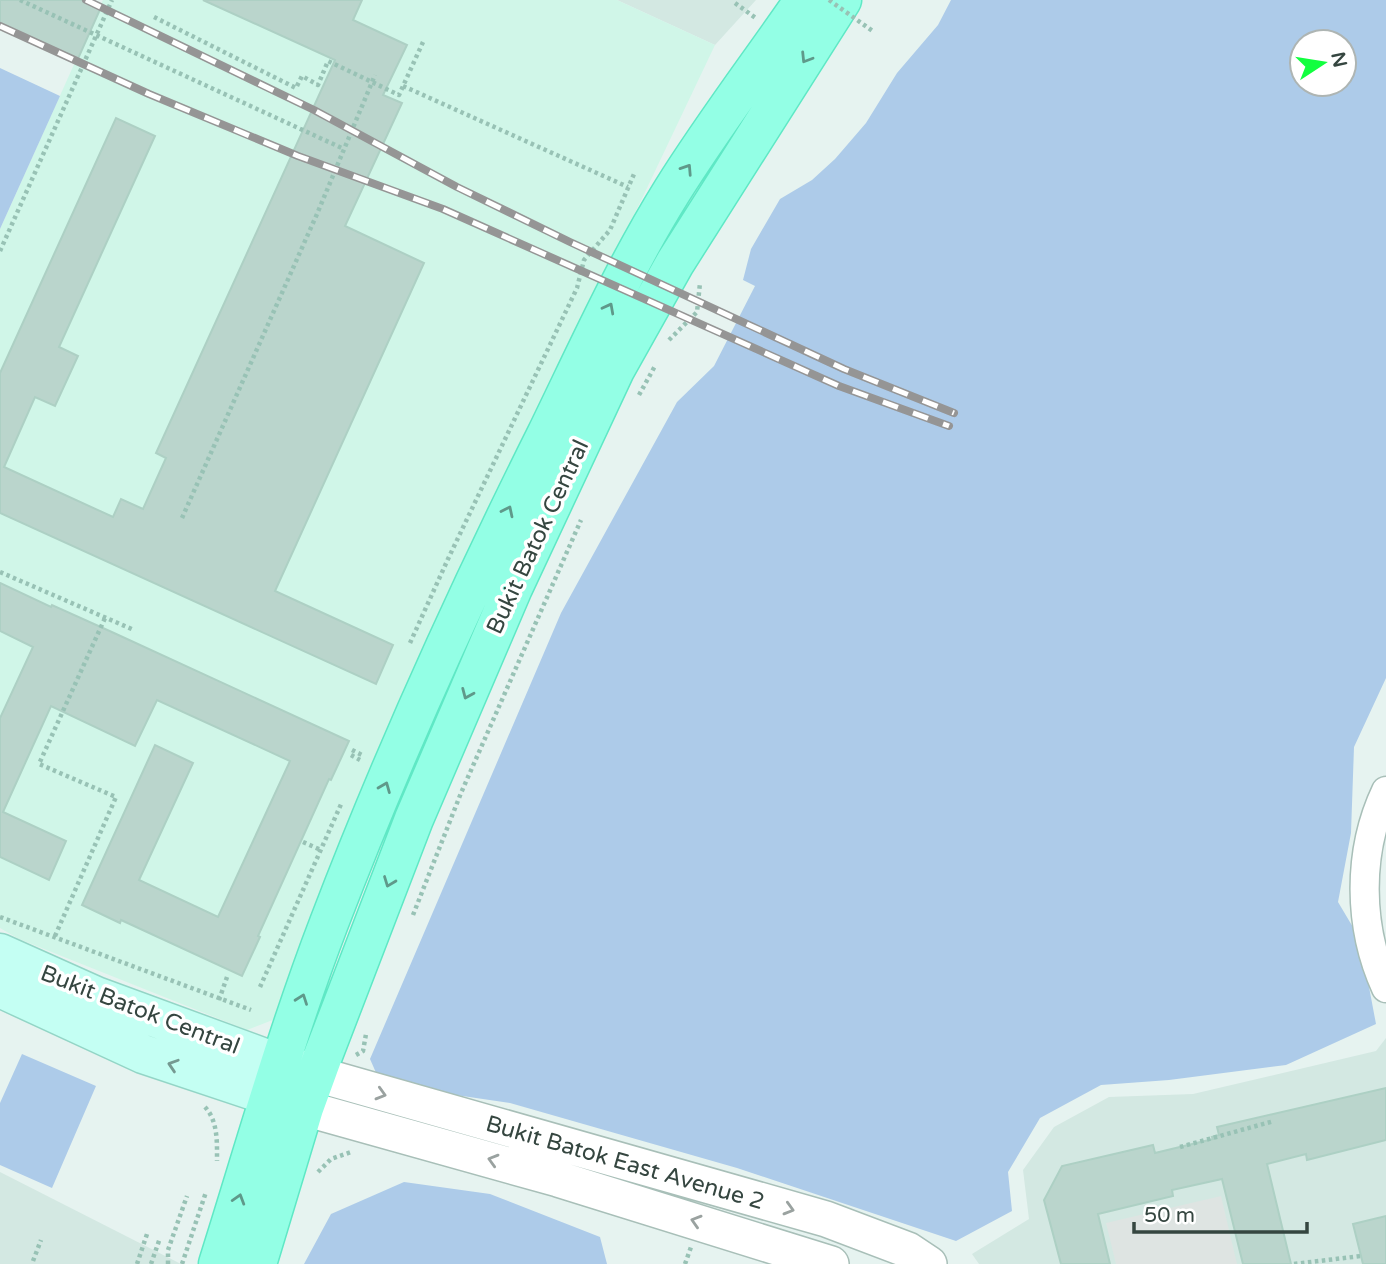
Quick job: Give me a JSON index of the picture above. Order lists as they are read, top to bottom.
{
  "streets": {
    "main road": ["Bukit Batok Central"],
    "street": ["Bukit Batok East Avenue 2"]
  },
  "crossings": [
    ["Bukit Batok Central", "Bukit Batok East Avenue 2"]
  ],
  "scale_bar": "50 m",
  "north": "right"
}
